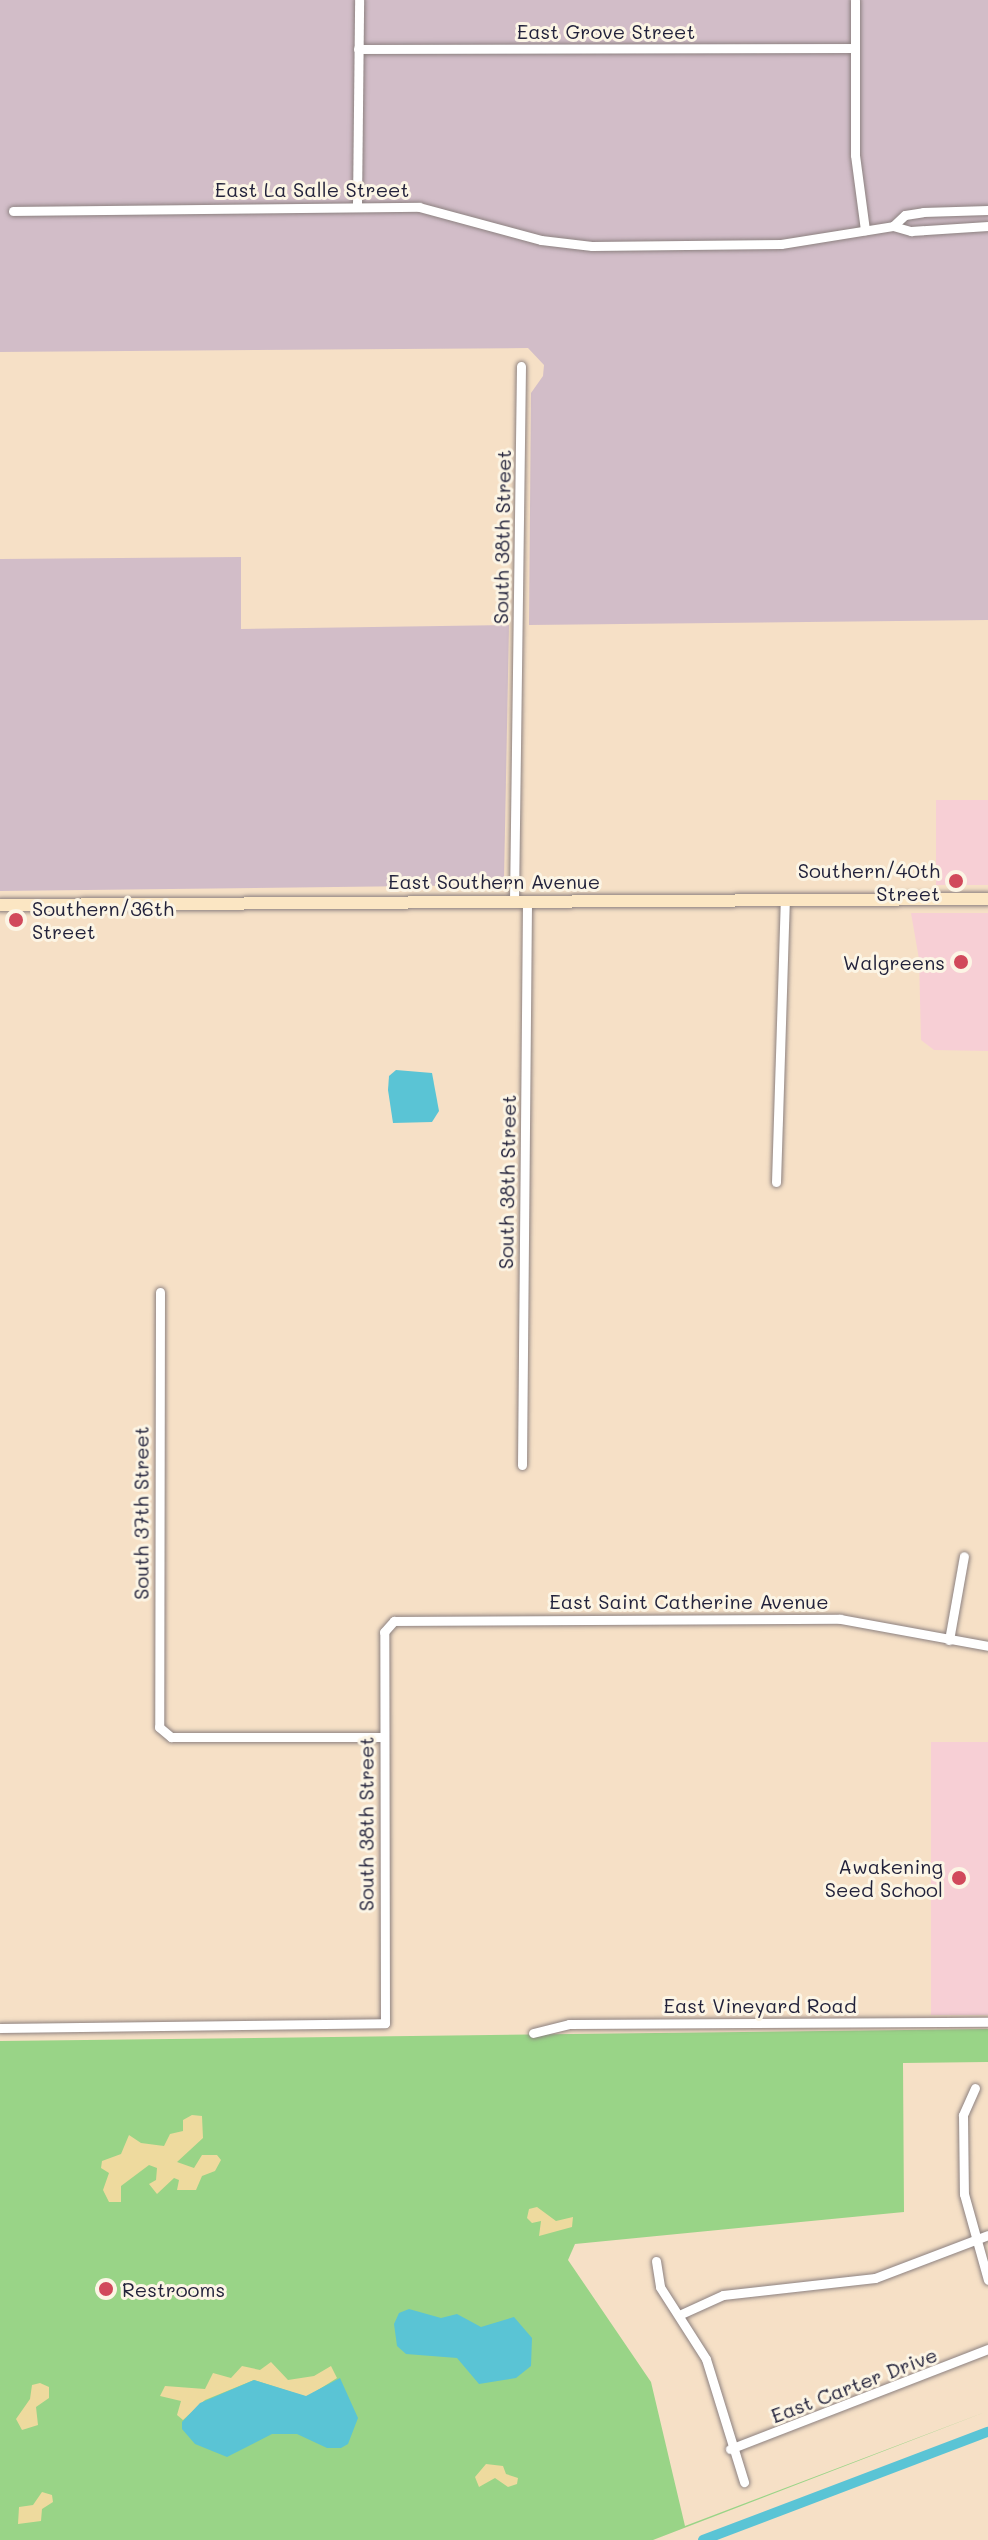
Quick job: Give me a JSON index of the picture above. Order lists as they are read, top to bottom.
{
  "streets": {
    "main road": ["East Southern Avenue"],
    "street": [
      "East Grove Street",
      "East La Salle Street",
      "South 38th Street",
      "South 37th Street",
      "East Saint Catherine Avenue",
      "East Vineyard Road",
      "East Carter Drive"
    ]
  },
  "crossings": [
    ["South 38th Street", "East Southern Avenue"],
    ["South 38th Street", "South 37th Street"],
    ["South 38th Street", "East Saint Catherine Avenue"]
  ],
  "places": [
    "Southern/40th Street",
    "Southern/36th Street",
    "Walgreens",
    "Awakening Seed School",
    "Restrooms"
  ]
}
